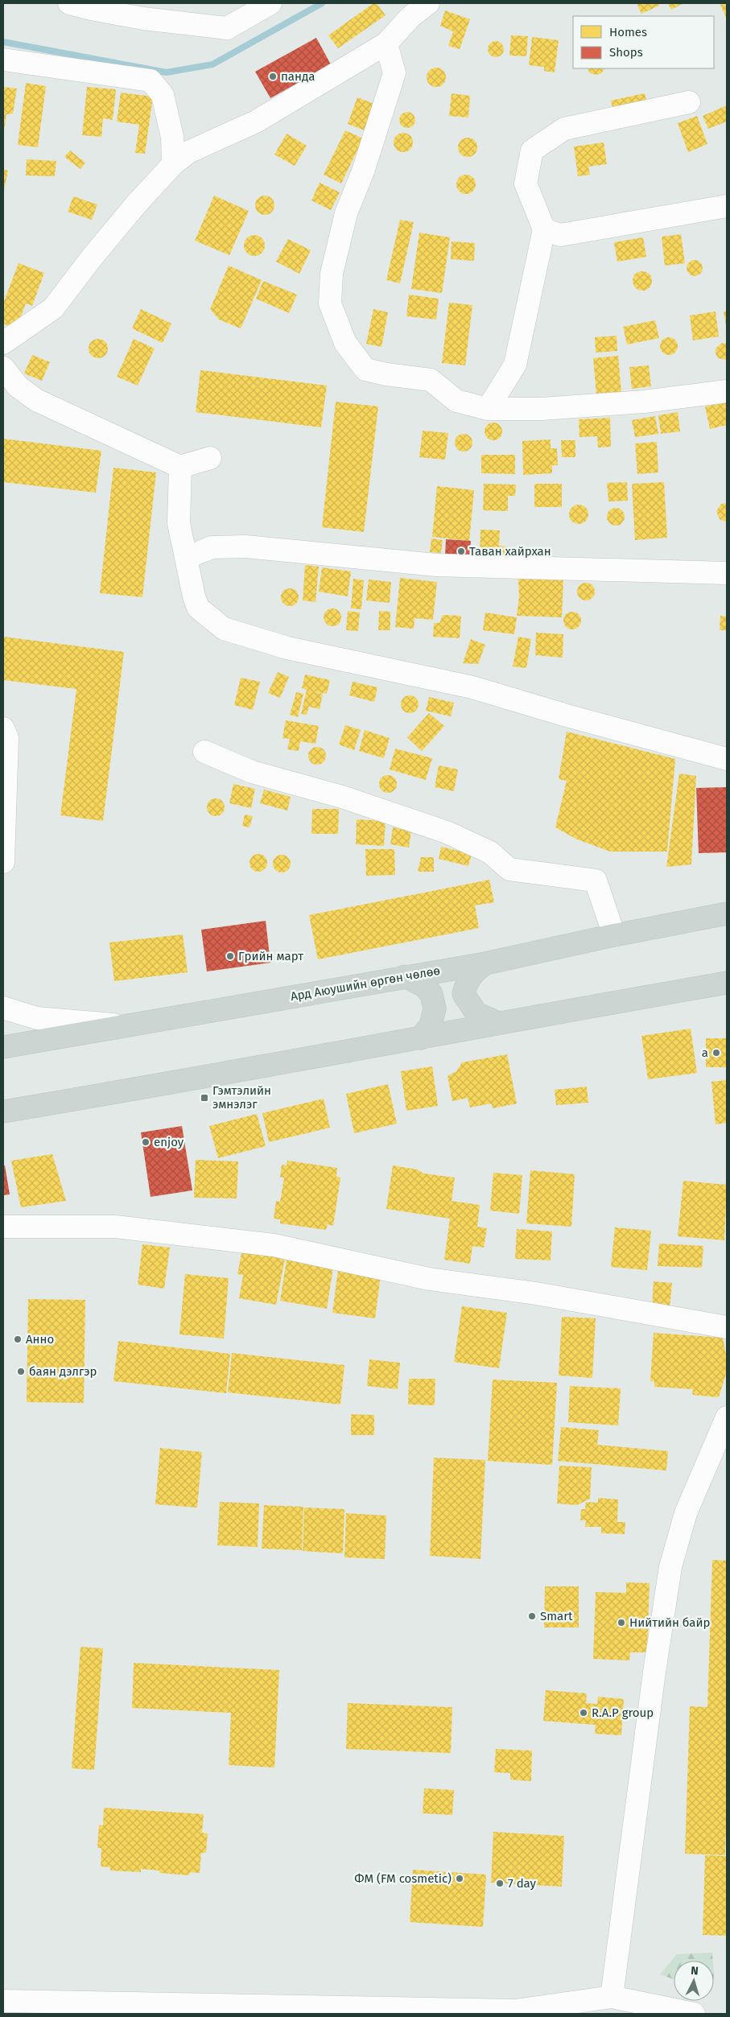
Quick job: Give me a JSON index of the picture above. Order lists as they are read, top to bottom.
{
  "streets": {
    "main road": ["Ард Аюушийн өргөн чөлөө"]
  },
  "places": {
    "other": [
      "панда",
      "Таван хайрхан",
      "Грийн март",
      "а",
      "enjoy",
      "Анно",
      "баян дэлгэр",
      "Smart",
      "Нийтийн байр",
      "R.A.P group",
      "ФМ (FM cosmetic)",
      "7 day"
    ],
    "transit": ["Гэмтэлийн эмнэлэг"]
  },
  "legend": ["Homes", "Shops"],
  "north": "top"
}
